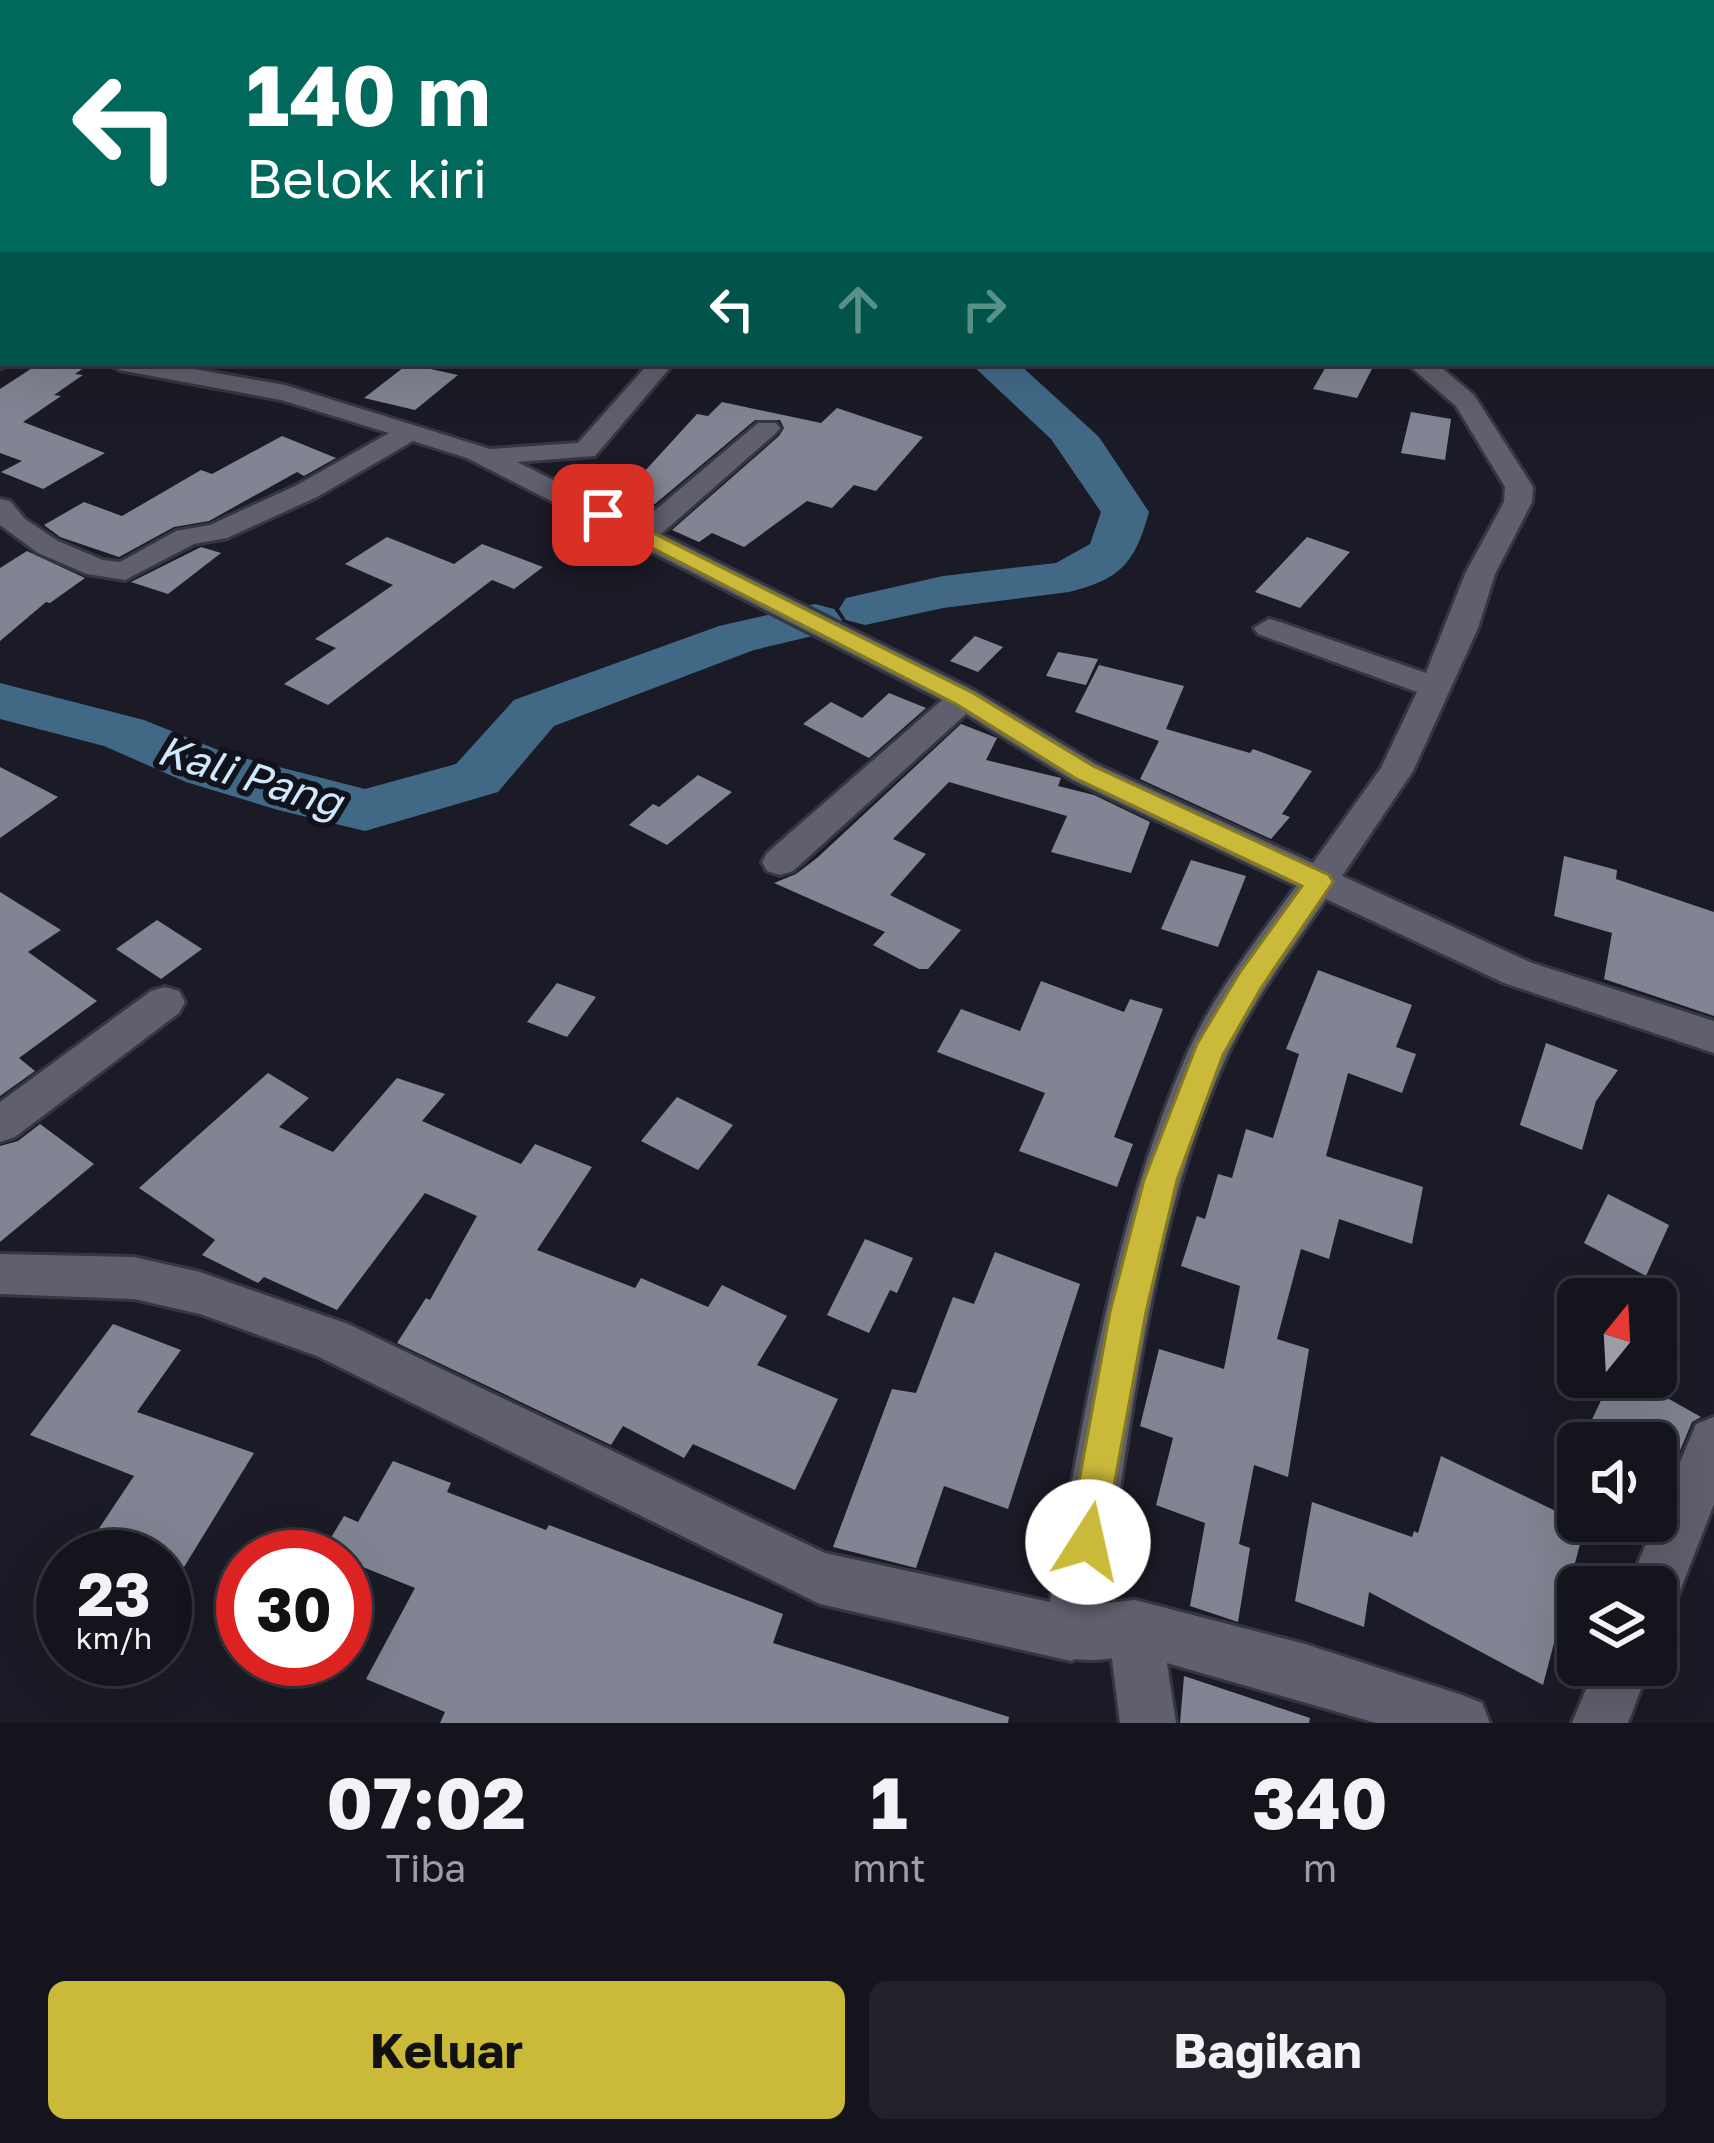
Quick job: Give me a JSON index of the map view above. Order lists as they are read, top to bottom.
{
  "water": ["Kali Pang"],
  "north": "top",
  "page": {
    "turn": ["140 m", "Belok kiri"],
    "speed": "23 km/h",
    "limit": "30",
    "eta": [
      "07:02",
      "Tiba",
      "1",
      "mnt",
      "340",
      "m"
    ],
    "buttons": ["Keluar", "Bagikan"]
  }
}
